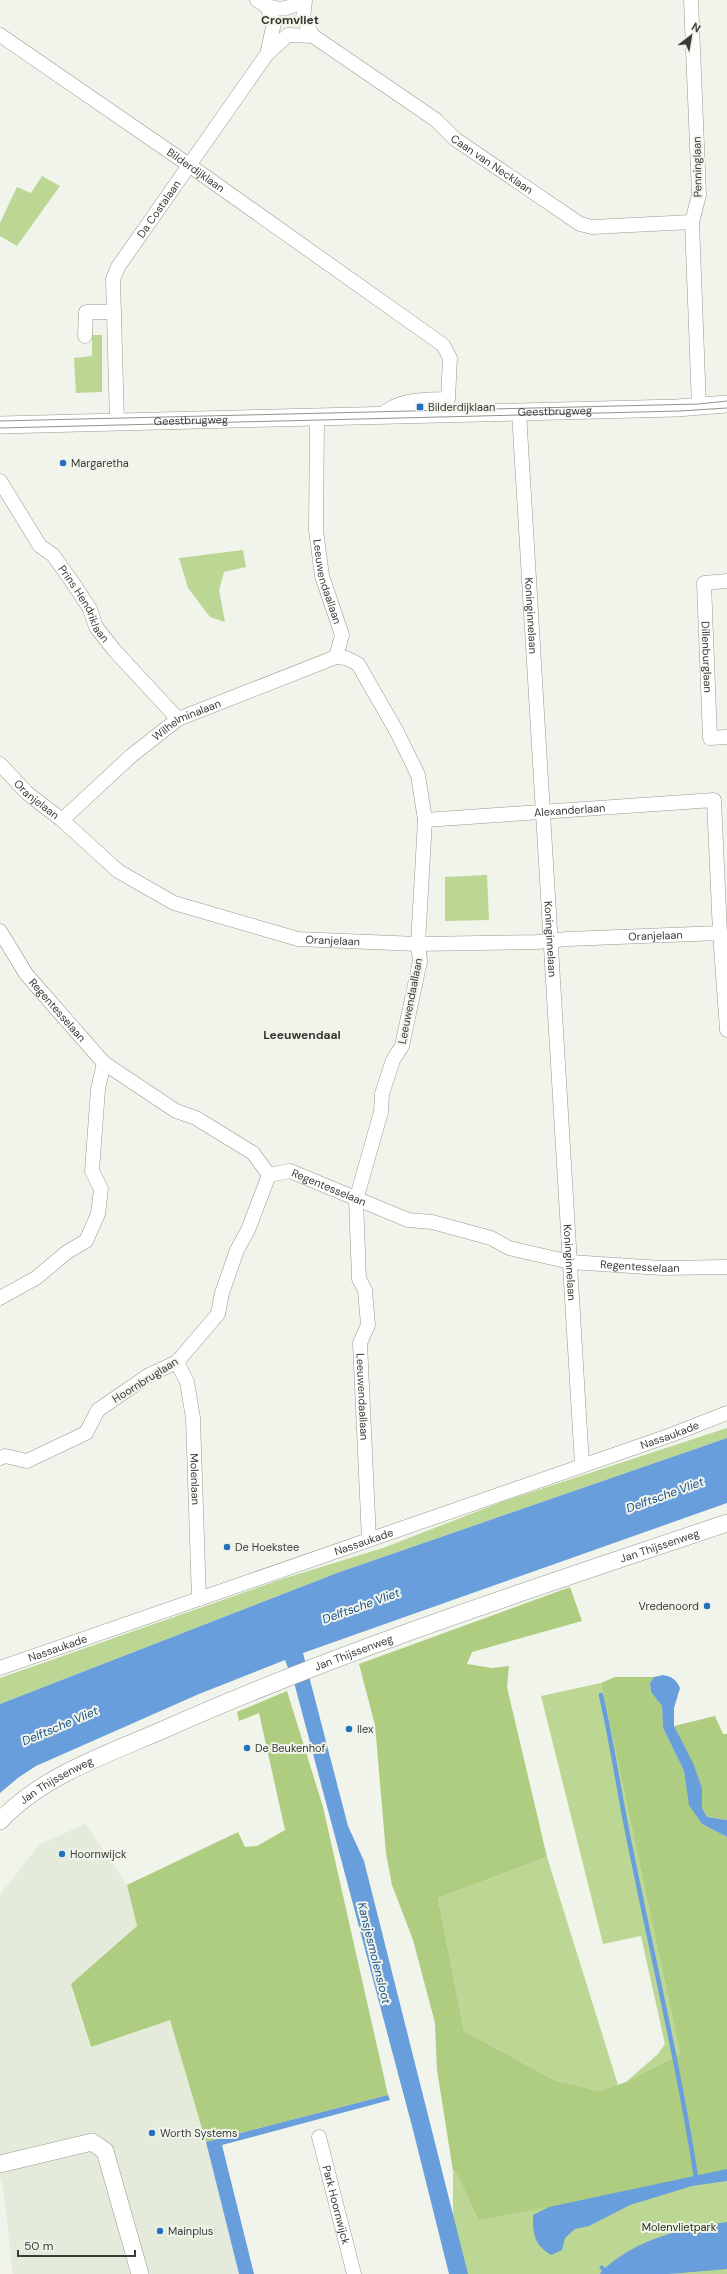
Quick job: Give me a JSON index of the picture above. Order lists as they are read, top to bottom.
{
  "streets": {
    "street": [
      "Caan van Necklaan",
      "Penninglaan",
      "Bilderdijklaan",
      "Da Costalaan",
      "Geestbrugweg",
      "Leeuwendaallaan",
      "Prins Hendriklaan",
      "Koninginnelaan",
      "Dillenburglaan",
      "Wilhelminalaan",
      "Oranjelaan",
      "Alexanderlaan",
      "Regentesselaan",
      "Hoornbruglaan",
      "Nassaukade",
      "Molenlaan",
      "Jan Thijssenweg",
      "Park Hoornwijck"
    ]
  },
  "crossings": [
    ["Caan van Necklaan", "Penninglaan"],
    ["Caan van Necklaan", "Da Costalaan"],
    ["Penninglaan", "Geestbrugweg"],
    ["Bilderdijklaan", "Da Costalaan"],
    ["Bilderdijklaan", "Geestbrugweg"],
    ["Da Costalaan", "Geestbrugweg"],
    ["Geestbrugweg", "Leeuwendaallaan"],
    ["Geestbrugweg", "Koninginnelaan"],
    ["Leeuwendaallaan", "Wilhelminalaan"],
    ["Leeuwendaallaan", "Oranjelaan"],
    ["Leeuwendaallaan", "Alexanderlaan"],
    ["Leeuwendaallaan", "Regentesselaan"],
    ["Leeuwendaallaan", "Nassaukade"],
    ["Prins Hendriklaan", "Wilhelminalaan"],
    ["Koninginnelaan", "Oranjelaan"],
    ["Koninginnelaan", "Alexanderlaan"],
    ["Koninginnelaan", "Regentesselaan"],
    ["Koninginnelaan", "Nassaukade"],
    ["Wilhelminalaan", "Oranjelaan"],
    ["Oranjelaan", "Alexanderlaan"],
    ["Regentesselaan", "Hoornbruglaan"],
    ["Hoornbruglaan", "Molenlaan"],
    ["Nassaukade", "Molenlaan"]
  ],
  "districts": ["Cromvliet", "Leeuwendaal"],
  "water": ["Delftsche Vliet", "Kansjesmolensloot"],
  "parks": ["Molenvlietpark"],
  "places": {
    "transit": ["Bilderdijklaan"],
    "other": [
      "Margaretha",
      "De Hoekstee",
      "Vredenoord",
      "Ilex",
      "De Beukenhof",
      "Hoornwijck",
      "Worth Systems",
      "Mainplus"
    ]
  },
  "scale_bar": "50 m",
  "north": "top right"
}
